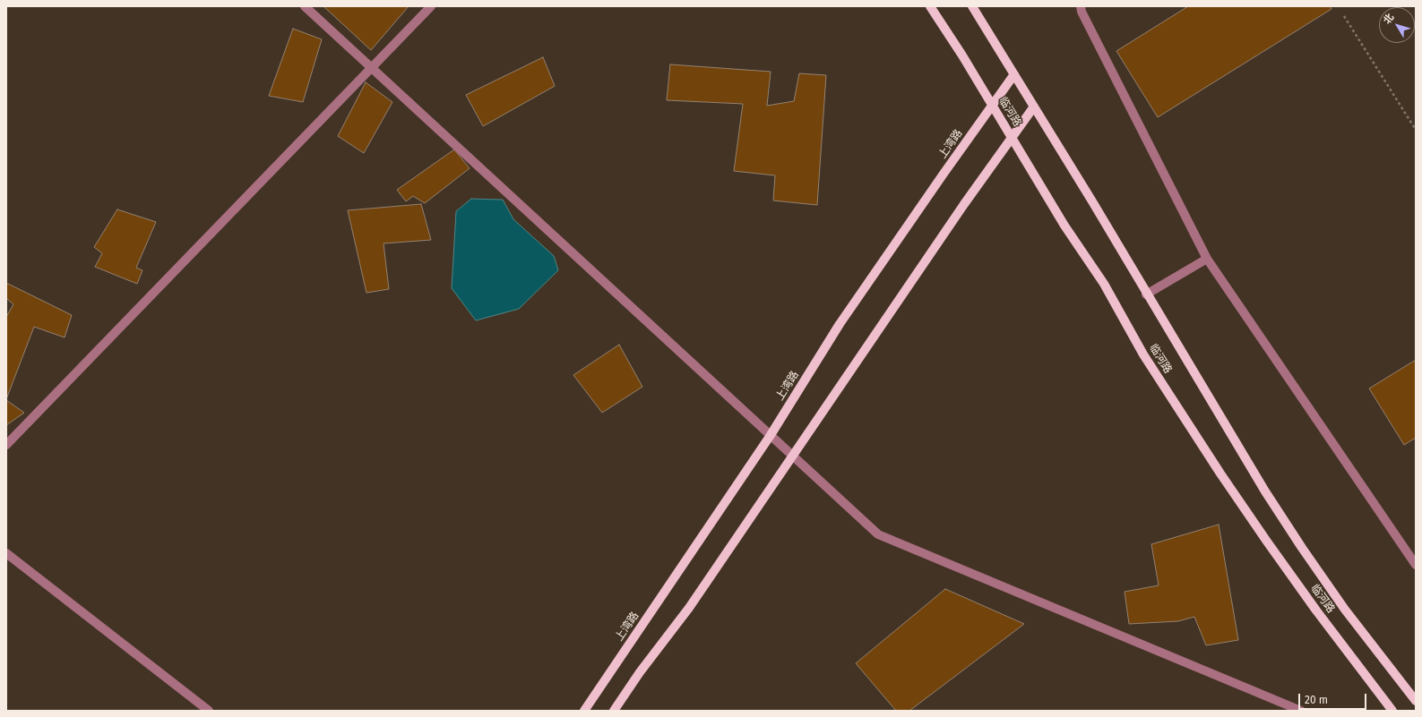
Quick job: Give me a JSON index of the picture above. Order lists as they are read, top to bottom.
{
  "streets": {
    "main road": ["临河路", "上湾路"]
  },
  "crossings": [
    ["临河路", "上湾路"]
  ],
  "scale_bar": "20 m",
  "north": "top left"
}
